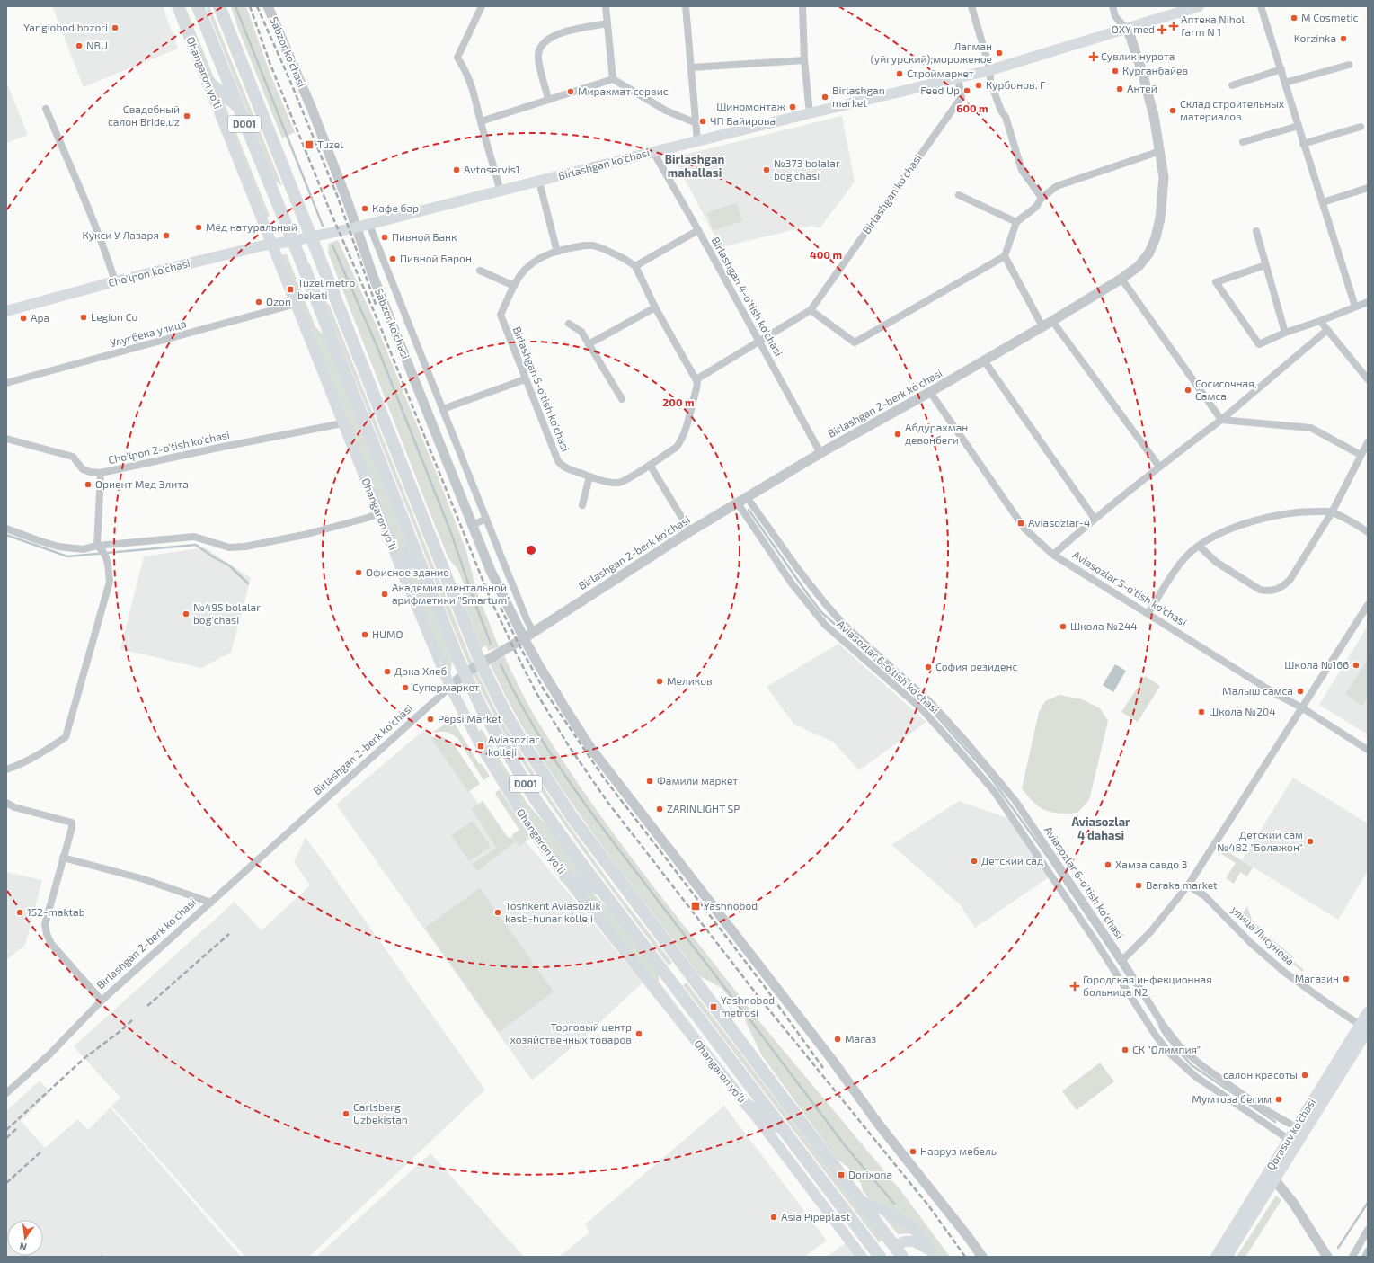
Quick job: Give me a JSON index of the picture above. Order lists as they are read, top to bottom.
{
  "streets": {
    "highway": ["Ohangaron yoʻli", "D001"],
    "main road": ["Birlashgan ko'chasi", "Cho'lpon ko'chasi", "Qorasuv ko'chasi"],
    "street": [
      "Sabzor ko'chasi",
      "Birlashgan 4-o'tish ko'chasi",
      "Улугбека улица",
      "Birlashgan 5-o'tish ko'chasi",
      "Birlashgan 2-berk ko'chasi",
      "Cho'lpon 2-o'tish ko'chasi",
      "Aviasozlar 5-o'tish ko'chasi",
      "Aviasozlar 6-o'tish ko'chasi",
      "улица Лисунова"
    ]
  },
  "crossings": [
    ["Sabzor ko'chasi", "Birlashgan ko'chasi"],
    ["Sabzor ko'chasi", "Birlashgan 2-berk ko'chasi"],
    ["Ohangaron yoʻli", "Birlashgan ko'chasi"],
    ["Ohangaron yoʻli", "Cho'lpon ko'chasi"],
    ["Ohangaron yoʻli", "Улугбека улица"],
    ["Ohangaron yoʻli", "Birlashgan 2-berk ko'chasi"],
    ["Ohangaron yoʻli", "Cho'lpon 2-o'tish ko'chasi"],
    ["D001", "Birlashgan ko'chasi"],
    ["D001", "Birlashgan 2-berk ko'chasi"],
    ["Birlashgan ko'chasi", "Cho'lpon ko'chasi"],
    ["Birlashgan ko'chasi", "Birlashgan 4-o'tish ko'chasi"],
    ["Birlashgan ko'chasi", "Birlashgan 2-berk ko'chasi"],
    ["Birlashgan 4-o'tish ko'chasi", "Birlashgan 2-berk ko'chasi"],
    ["Birlashgan 2-berk ko'chasi", "Aviasozlar 5-o'tish ko'chasi"],
    ["Birlashgan 2-berk ko'chasi", "Aviasozlar 6-o'tish ko'chasi"],
    ["Aviasozlar 6-o'tish ko'chasi", "Qorasuv ko'chasi"],
    ["улица Лисунова", "Qorasuv ko'chasi"]
  ],
  "districts": ["Birlashgan mahallasi", "Aviasozlar 4 dahasi"],
  "places": {
    "other": [
      "M Cosmetic",
      "Yangiobod bozori",
      "Korzinka",
      "NBU",
      "Лагман (уйгурский);мороженое",
      "Курганбайев",
      "Строймаркет",
      "Курбонов. Г",
      "Антей",
      "Feed Up",
      "Мирахмат сервис",
      "Birlashgan market",
      "Шиномонтаж",
      "Склад строительных материалов",
      "Свадебный салон Bride.uz",
      "ЧП Байирова",
      "Avtoservis1",
      "№373 bolalar bog'chasi",
      "Кафе бар",
      "Мёд натуральный",
      "Кукси У Лазаря",
      "Пивной Банк",
      "Пивной Барон",
      "Ozon",
      "Legion Co",
      "Ара",
      "Сосисочная, Самса",
      "Абдурахман девонбеги",
      "Ориент Мед Элита",
      "Офисное здание",
      "Академия ментальной арифметики \"Smartum\"",
      "№495 bolalar bog'chasi",
      "Школа №244",
      "HUMO",
      "Школа №166",
      "София резиденс",
      "Дока Хлеб",
      "Меликов",
      "Супермаркет",
      "Малыш самса",
      "Школа №204",
      "Pepsi Market",
      "Фамили маркет",
      "ZARINLIGHT SP",
      "Детский сам №482 \"Болажон\"",
      "Детский сад",
      "Хамза савдо 3",
      "Baraka market",
      "152-maktab",
      "Toshkent Aviasozlik kasb-hunar kolleji",
      "Магазин",
      "Торговый центр хозяйственных товаров",
      "Магаз",
      "СК \"Олимпия\"",
      "салон красоты",
      "Мумтоза бегим",
      "Carlsberg Uzbekistan",
      "Навруз мебель",
      "Asia Pipeplast"
    ],
    "health": [
      "Аптека Nihol farm N 1",
      "OXY med",
      "Сувлик нурота",
      "Городская инфекционная больница N2"
    ],
    "transit": [
      "Tuzel",
      "Tuzel metro bekati",
      "Aviasozlar-4",
      "Aviasozlar kolleji",
      "Yashnobod",
      "Yashnobod metrosi",
      "Dorixona"
    ]
  },
  "north": "bottom",
  "rings": ["600 m", "400 m", "200 m"]
}
